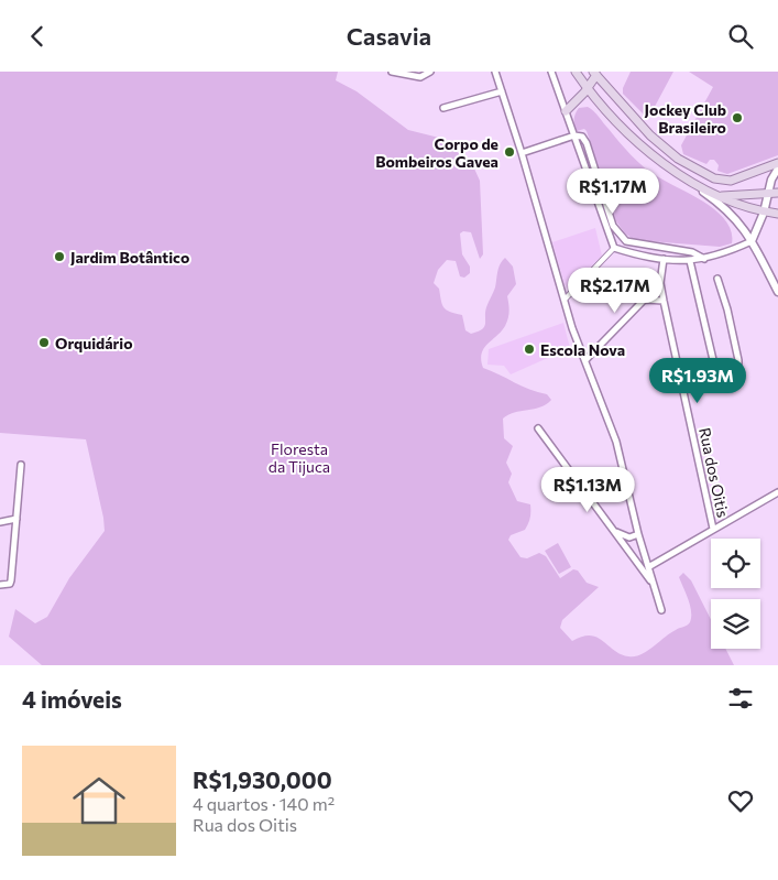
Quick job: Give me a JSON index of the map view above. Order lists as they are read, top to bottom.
{
  "streets": {
    "street": ["Rua dos Oitis"]
  },
  "parks": ["Floresta da Tijuca"],
  "places": [
    "Jockey Club Brasileiro",
    "Corpo de Bombeiros Gavea",
    "Jardim Botântico",
    "Orquidário",
    "Escola Nova"
  ],
  "page": {
    "header": "Casavia",
    "price": [
      "R$1.17M",
      "R$2.17M",
      "R$1.93M",
      "R$1.13M"
    ],
    "heading": "4 imóveis",
    "list": [
      {
        "name": "R$1,930,000",
        "note": "4 quartos · 140 m² · Rua dos Oitis"
      }
    ]
  }
}
